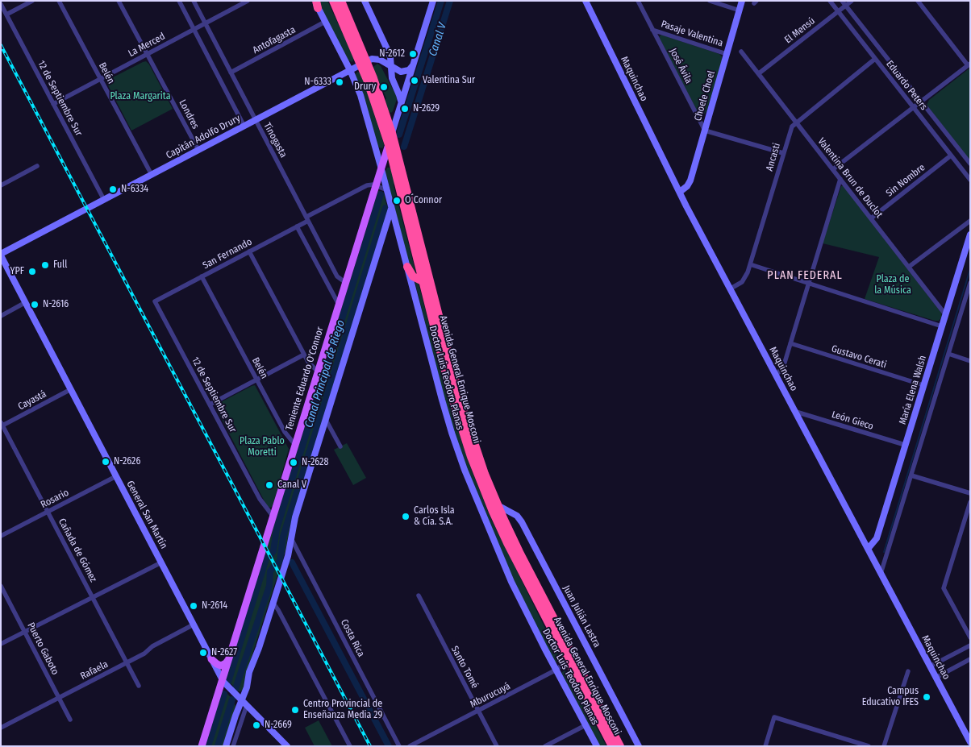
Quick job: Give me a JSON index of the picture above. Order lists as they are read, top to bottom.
{
  "streets": {
    "highway": ["Avenida General Enrique Mosconi"],
    "main road": ["Teniente Eduardo O'Connor"],
    "street": [
      "El Mensú",
      "Pasaje Valentina",
      "Antofagasta",
      "La Merced",
      "José Ávila",
      "Belén",
      "Maquinchao",
      "Eduardo Peters",
      "Choele Choel",
      "12 de Septiembre Sur",
      "Londres",
      "Capitán Adolfo Drury",
      "Tinogasta",
      "Ancasti",
      "Valentina Brun de Duclot",
      "Sin Nombre",
      "San Fernando",
      "Gustavo Cerati",
      "Doctor Luis Teodoro Planas",
      "María Elena Walsh",
      "Cayastá",
      "León Gieco",
      "Rosario",
      "General San Martín",
      "Cañada de Gómez",
      "Juan Julián Lastra",
      "Costa Rica",
      "Puerto Gaboto",
      "Santo Tomé",
      "Rafaela",
      "Mburucuyá"
    ]
  },
  "crossings": [
    ["El Mensú", "Eduardo Peters"],
    ["El Mensú", "Valentina Brun de Duclot"],
    ["Pasaje Valentina", "José Ávila"],
    ["Pasaje Valentina", "Choele Choel"],
    ["Antofagasta", "Tinogasta"],
    ["Antofagasta", "Doctor Luis Teodoro Planas"],
    ["La Merced", "Belén"],
    ["La Merced", "12 de Septiembre Sur"],
    ["La Merced", "Londres"],
    ["La Merced", "Tinogasta"],
    ["José Ávila", "Choele Choel"],
    ["Belén", "Capitán Adolfo Drury"],
    ["Belén", "San Fernando"],
    ["Belén", "Teniente Eduardo O'Connor"],
    ["Maquinchao", "Choele Choel"],
    ["Maquinchao", "Ancasti"],
    ["Maquinchao", "María Elena Walsh"],
    ["Maquinchao", "León Gieco"],
    ["Eduardo Peters", "Ancasti"],
    ["Eduardo Peters", "Sin Nombre"],
    ["12 de Septiembre Sur", "Capitán Adolfo Drury"],
    ["12 de Septiembre Sur", "San Fernando"],
    ["12 de Septiembre Sur", "Teniente Eduardo O'Connor"],
    ["Londres", "Capitán Adolfo Drury"],
    ["Capitán Adolfo Drury", "Tinogasta"],
    ["Capitán Adolfo Drury", "Doctor Luis Teodoro Planas"],
    ["Capitán Adolfo Drury", "Avenida General Enrique Mosconi"],
    ["Capitán Adolfo Drury", "General San Martín"],
    ["Tinogasta", "San Fernando"],
    ["Tinogasta", "Teniente Eduardo O'Connor"],
    ["Ancasti", "Valentina Brun de Duclot"],
    ["Valentina Brun de Duclot", "Sin Nombre"],
    ["Valentina Brun de Duclot", "María Elena Walsh"],
    ["San Fernando", "Teniente Eduardo O'Connor"],
    ["Gustavo Cerati", "María Elena Walsh"],
    ["Doctor Luis Teodoro Planas", "Teniente Eduardo O'Connor"],
    ["Doctor Luis Teodoro Planas", "Mburucuyá"],
    ["Teniente Eduardo O'Connor", "Avenida General Enrique Mosconi"],
    ["Teniente Eduardo O'Connor", "General San Martín"],
    ["Avenida General Enrique Mosconi", "Juan Julián Lastra"],
    ["María Elena Walsh", "León Gieco"],
    ["Cayastá", "General San Martín"],
    ["Cayastá", "Cañada de Gómez"],
    ["Rosario", "General San Martín"],
    ["Rosario", "Cañada de Gómez"],
    ["General San Martín", "Rafaela"],
    ["Cañada de Gómez", "Rafaela"],
    ["Puerto Gaboto", "Rafaela"],
    ["Santo Tomé", "Mburucuyá"]
  ],
  "districts": ["PLAN FEDERAL"],
  "water": ["Canal V", "Canal Principal de Riego"],
  "parks": ["Plaza Margarita", "Plaza de la Música", "Plaza Pablo Moretti"],
  "places": [
    "N-2612",
    "Valentina Sur",
    "N-6333",
    "Drury",
    "N-2629",
    "N-6334",
    "O´Connor",
    "Full",
    "YPF",
    "N-2616",
    "N-2626",
    "N-2628",
    "Canal V",
    "Carlos Isla & Cía. S.A.",
    "N-2614",
    "N-2627",
    "Campus Educativo IFES",
    "Centro Provincial de Enseñanza Media 29",
    "N-2669"
  ]
}
